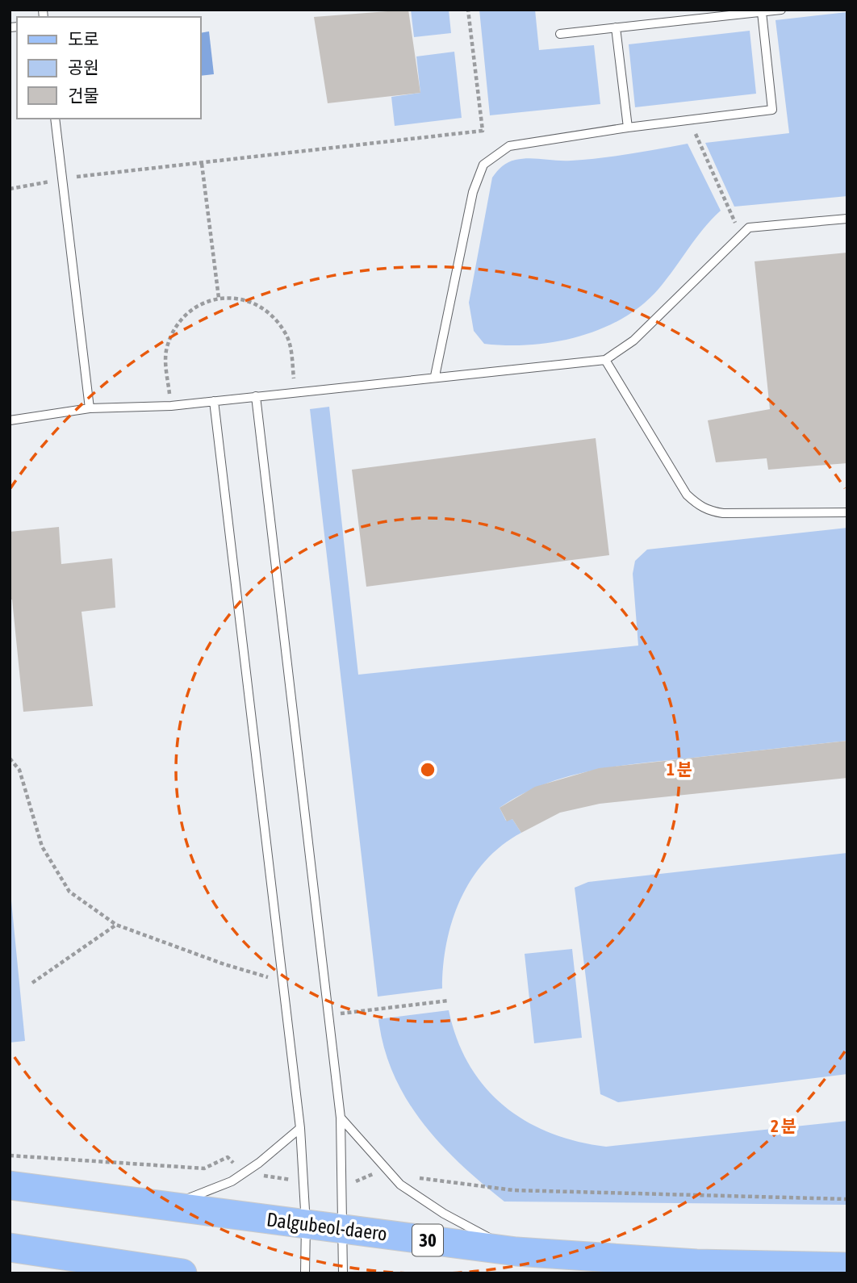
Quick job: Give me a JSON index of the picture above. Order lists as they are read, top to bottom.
{
  "streets": {
    "main road": ["Dalgubeol-daero", "30"]
  },
  "legend": ["도로", "공원", "건물"],
  "rings": ["1 분", "2 분"]
}
